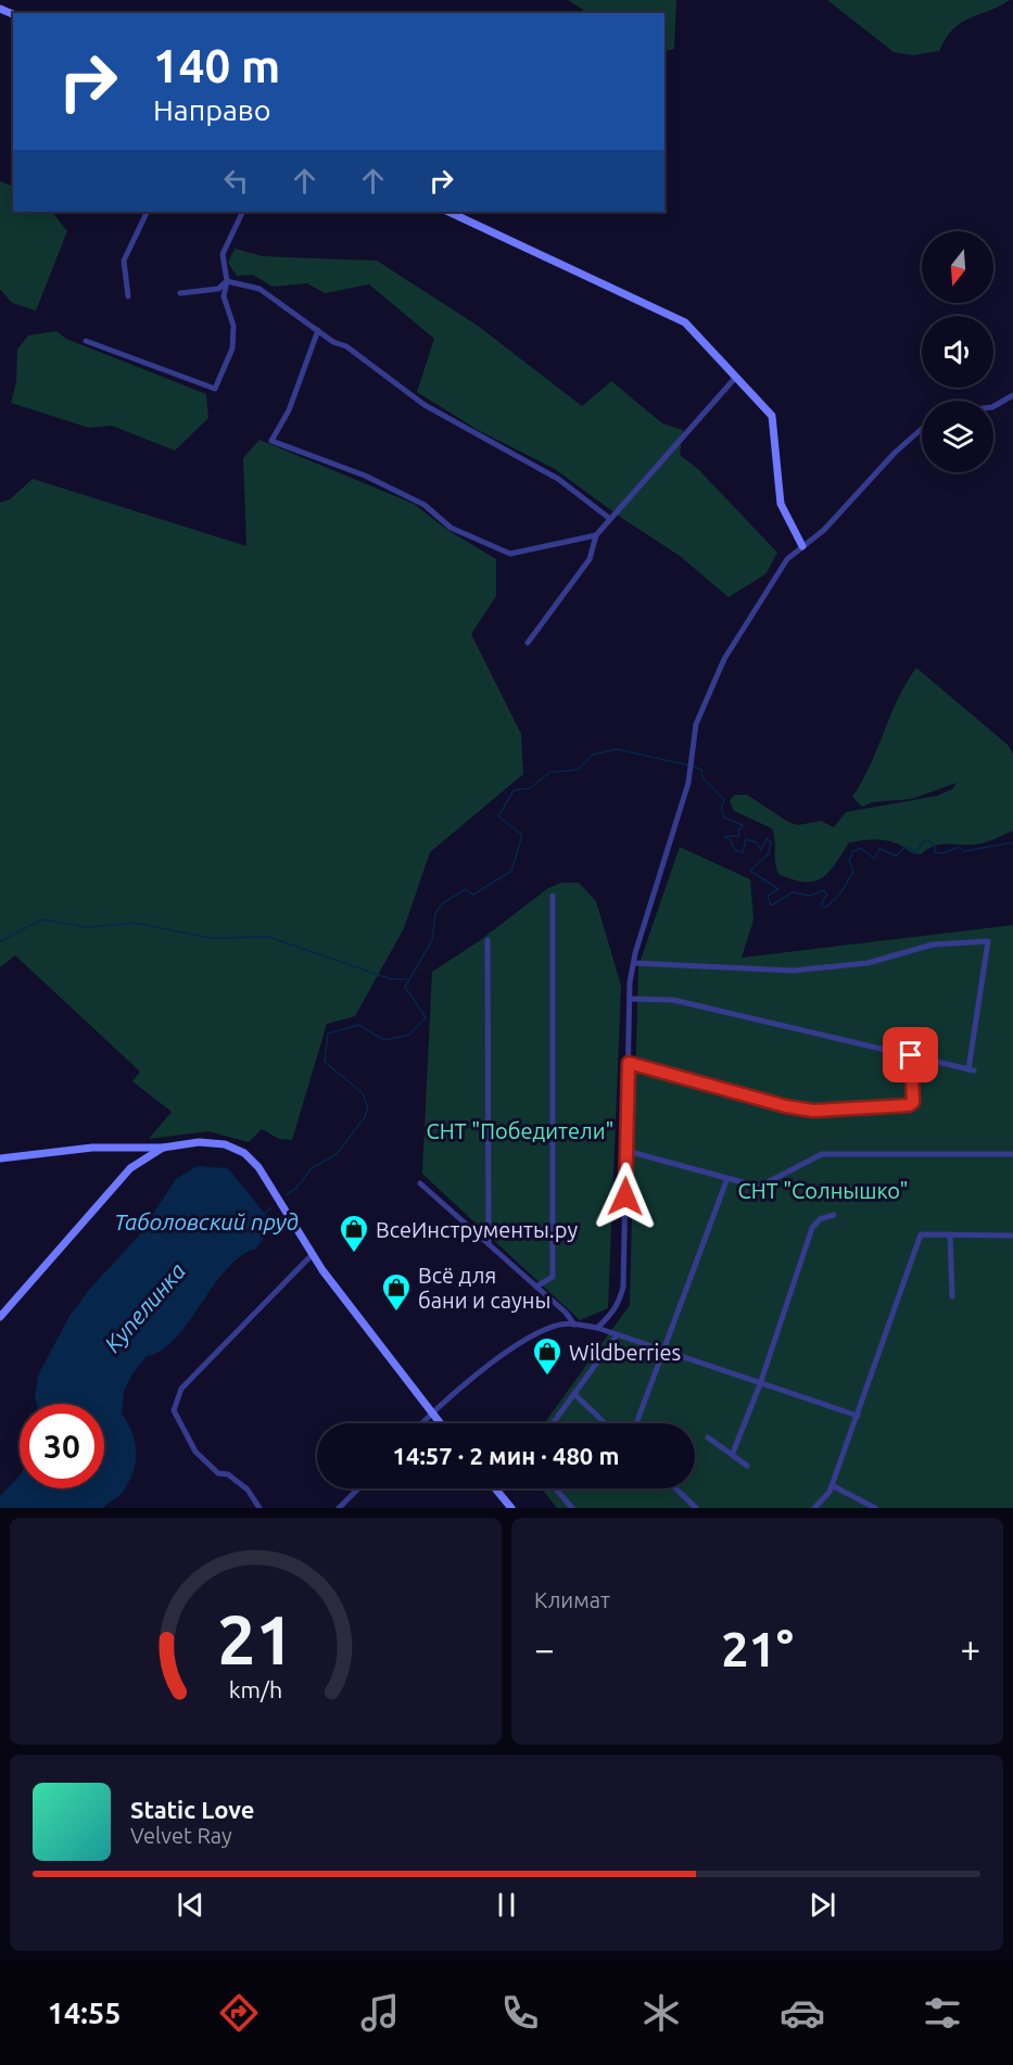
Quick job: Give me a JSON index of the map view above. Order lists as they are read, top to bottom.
{
  "water": ["Таболовский пруд", "Купелинка"],
  "parks": ["СНТ \"Победители\"", "СНТ \"Солнышко\""],
  "places": {
    "shop": ["ВсеИнструменты.ру", "Всё для бани и сауны", "Wildberries"]
  },
  "north": "bottom",
  "page": {
    "turn": ["140 m", "Направо"],
    "limit": "30",
    "trip": "14:57 · 2 мин · 480 m",
    "tile": "Климат",
    "heat": ["−", "21°", "+"],
    "song": ["Static Love", "Velvet Ray"],
    "tabs": "14:55",
    "gauge": ["21", "km/h"]
  }
}
